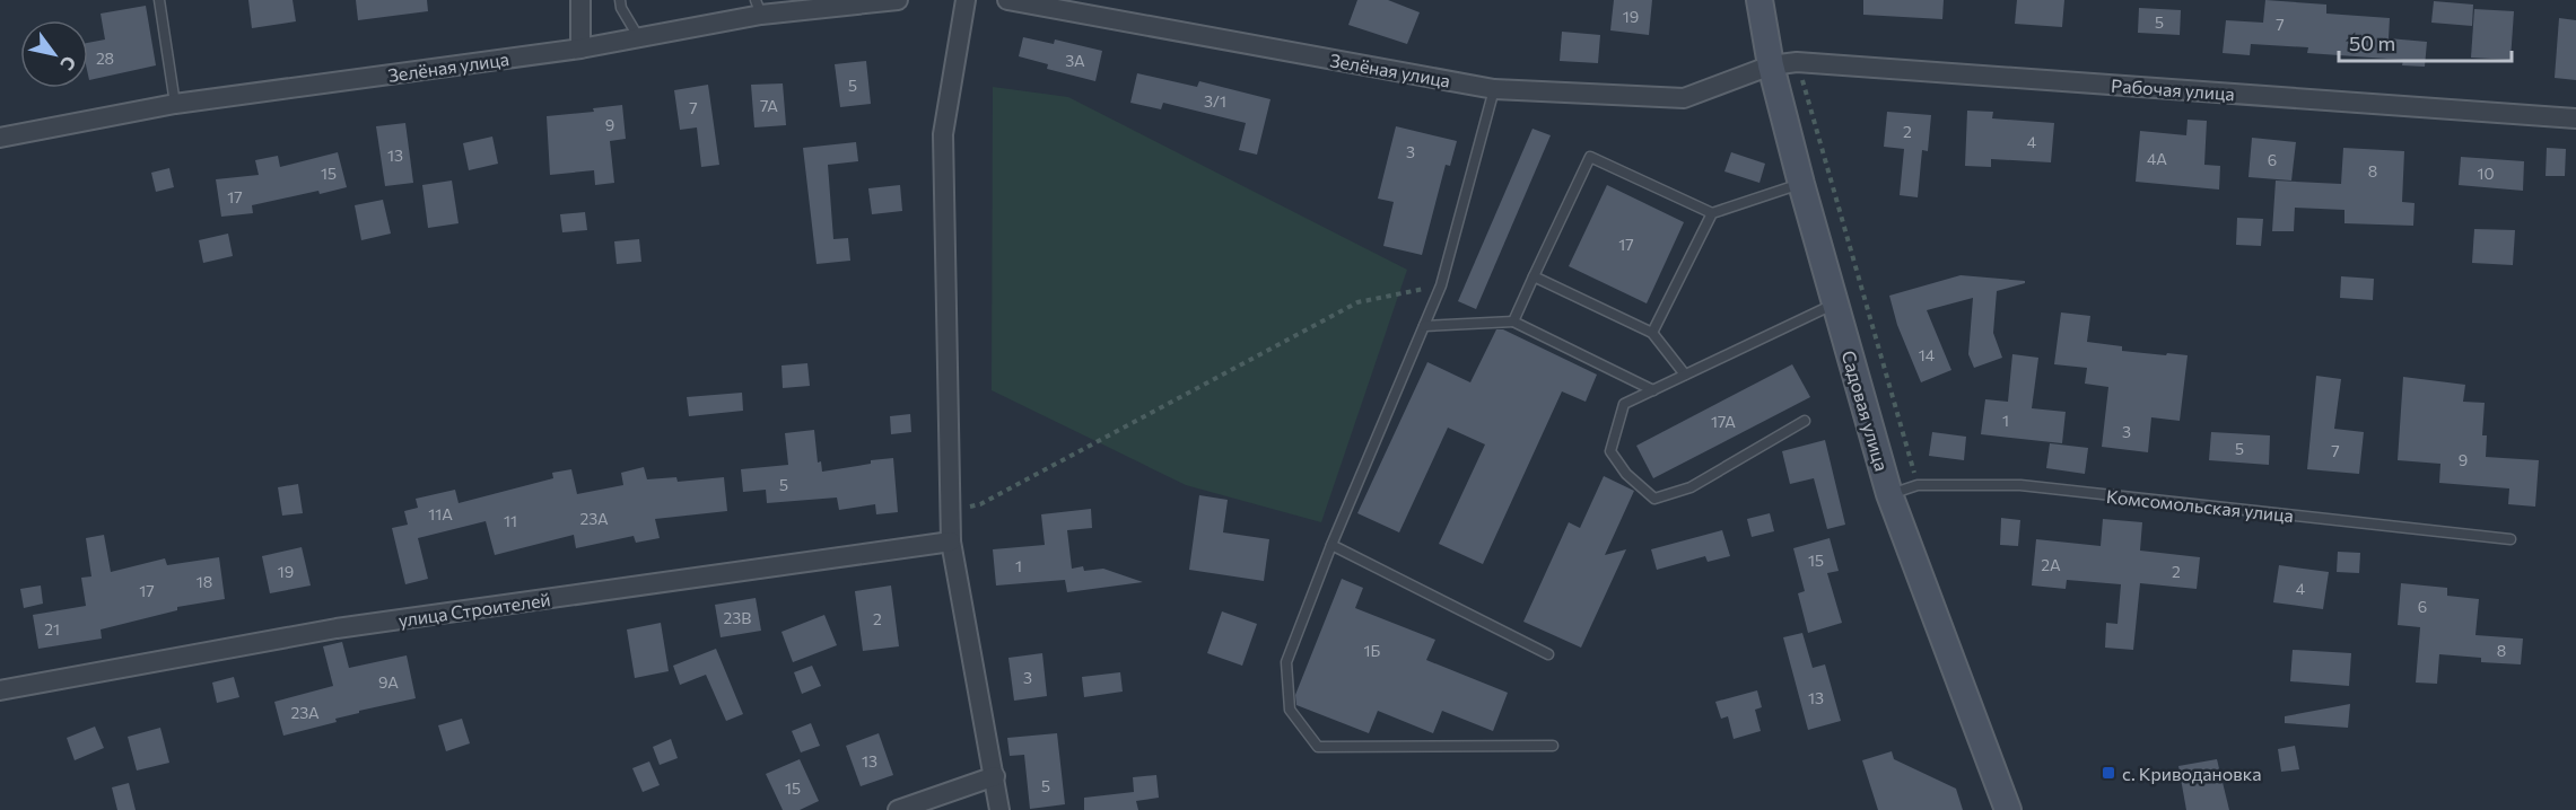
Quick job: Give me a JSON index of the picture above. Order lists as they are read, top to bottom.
{
  "streets": {
    "street": [
      "Зелёная улица",
      "Рабочая улица",
      "Садовая улица",
      "улица Строителей"
    ],
    "lane": ["Комсомольская улица"]
  },
  "crossings": [
    ["Зелёная улица", "Рабочая улица"],
    ["Зелёная улица", "Садовая улица"],
    ["Рабочая улица", "Садовая улица"],
    ["Садовая улица", "Комсомольская улица"]
  ],
  "places": {
    "transit": ["с. Криводановка"]
  },
  "house_numbers": [
    "19",
    "5",
    "7",
    "28",
    "3А",
    "5",
    "3/1",
    "7А",
    "7",
    "9",
    "2",
    "4",
    "3",
    "13",
    "4А",
    "6",
    "8",
    "15",
    "10",
    "17",
    "17",
    "14",
    "1",
    "17А",
    "3",
    "5",
    "7",
    "9",
    "5",
    "11А",
    "23А",
    "11",
    "15",
    "2А",
    "1",
    "19",
    "2",
    "18",
    "4",
    "17",
    "6",
    "23В",
    "2",
    "21",
    "1Б",
    "8",
    "3",
    "9А",
    "13",
    "23А",
    "13",
    "5",
    "15"
  ],
  "scale_bar": "50 m",
  "north": "bottom right"
}
